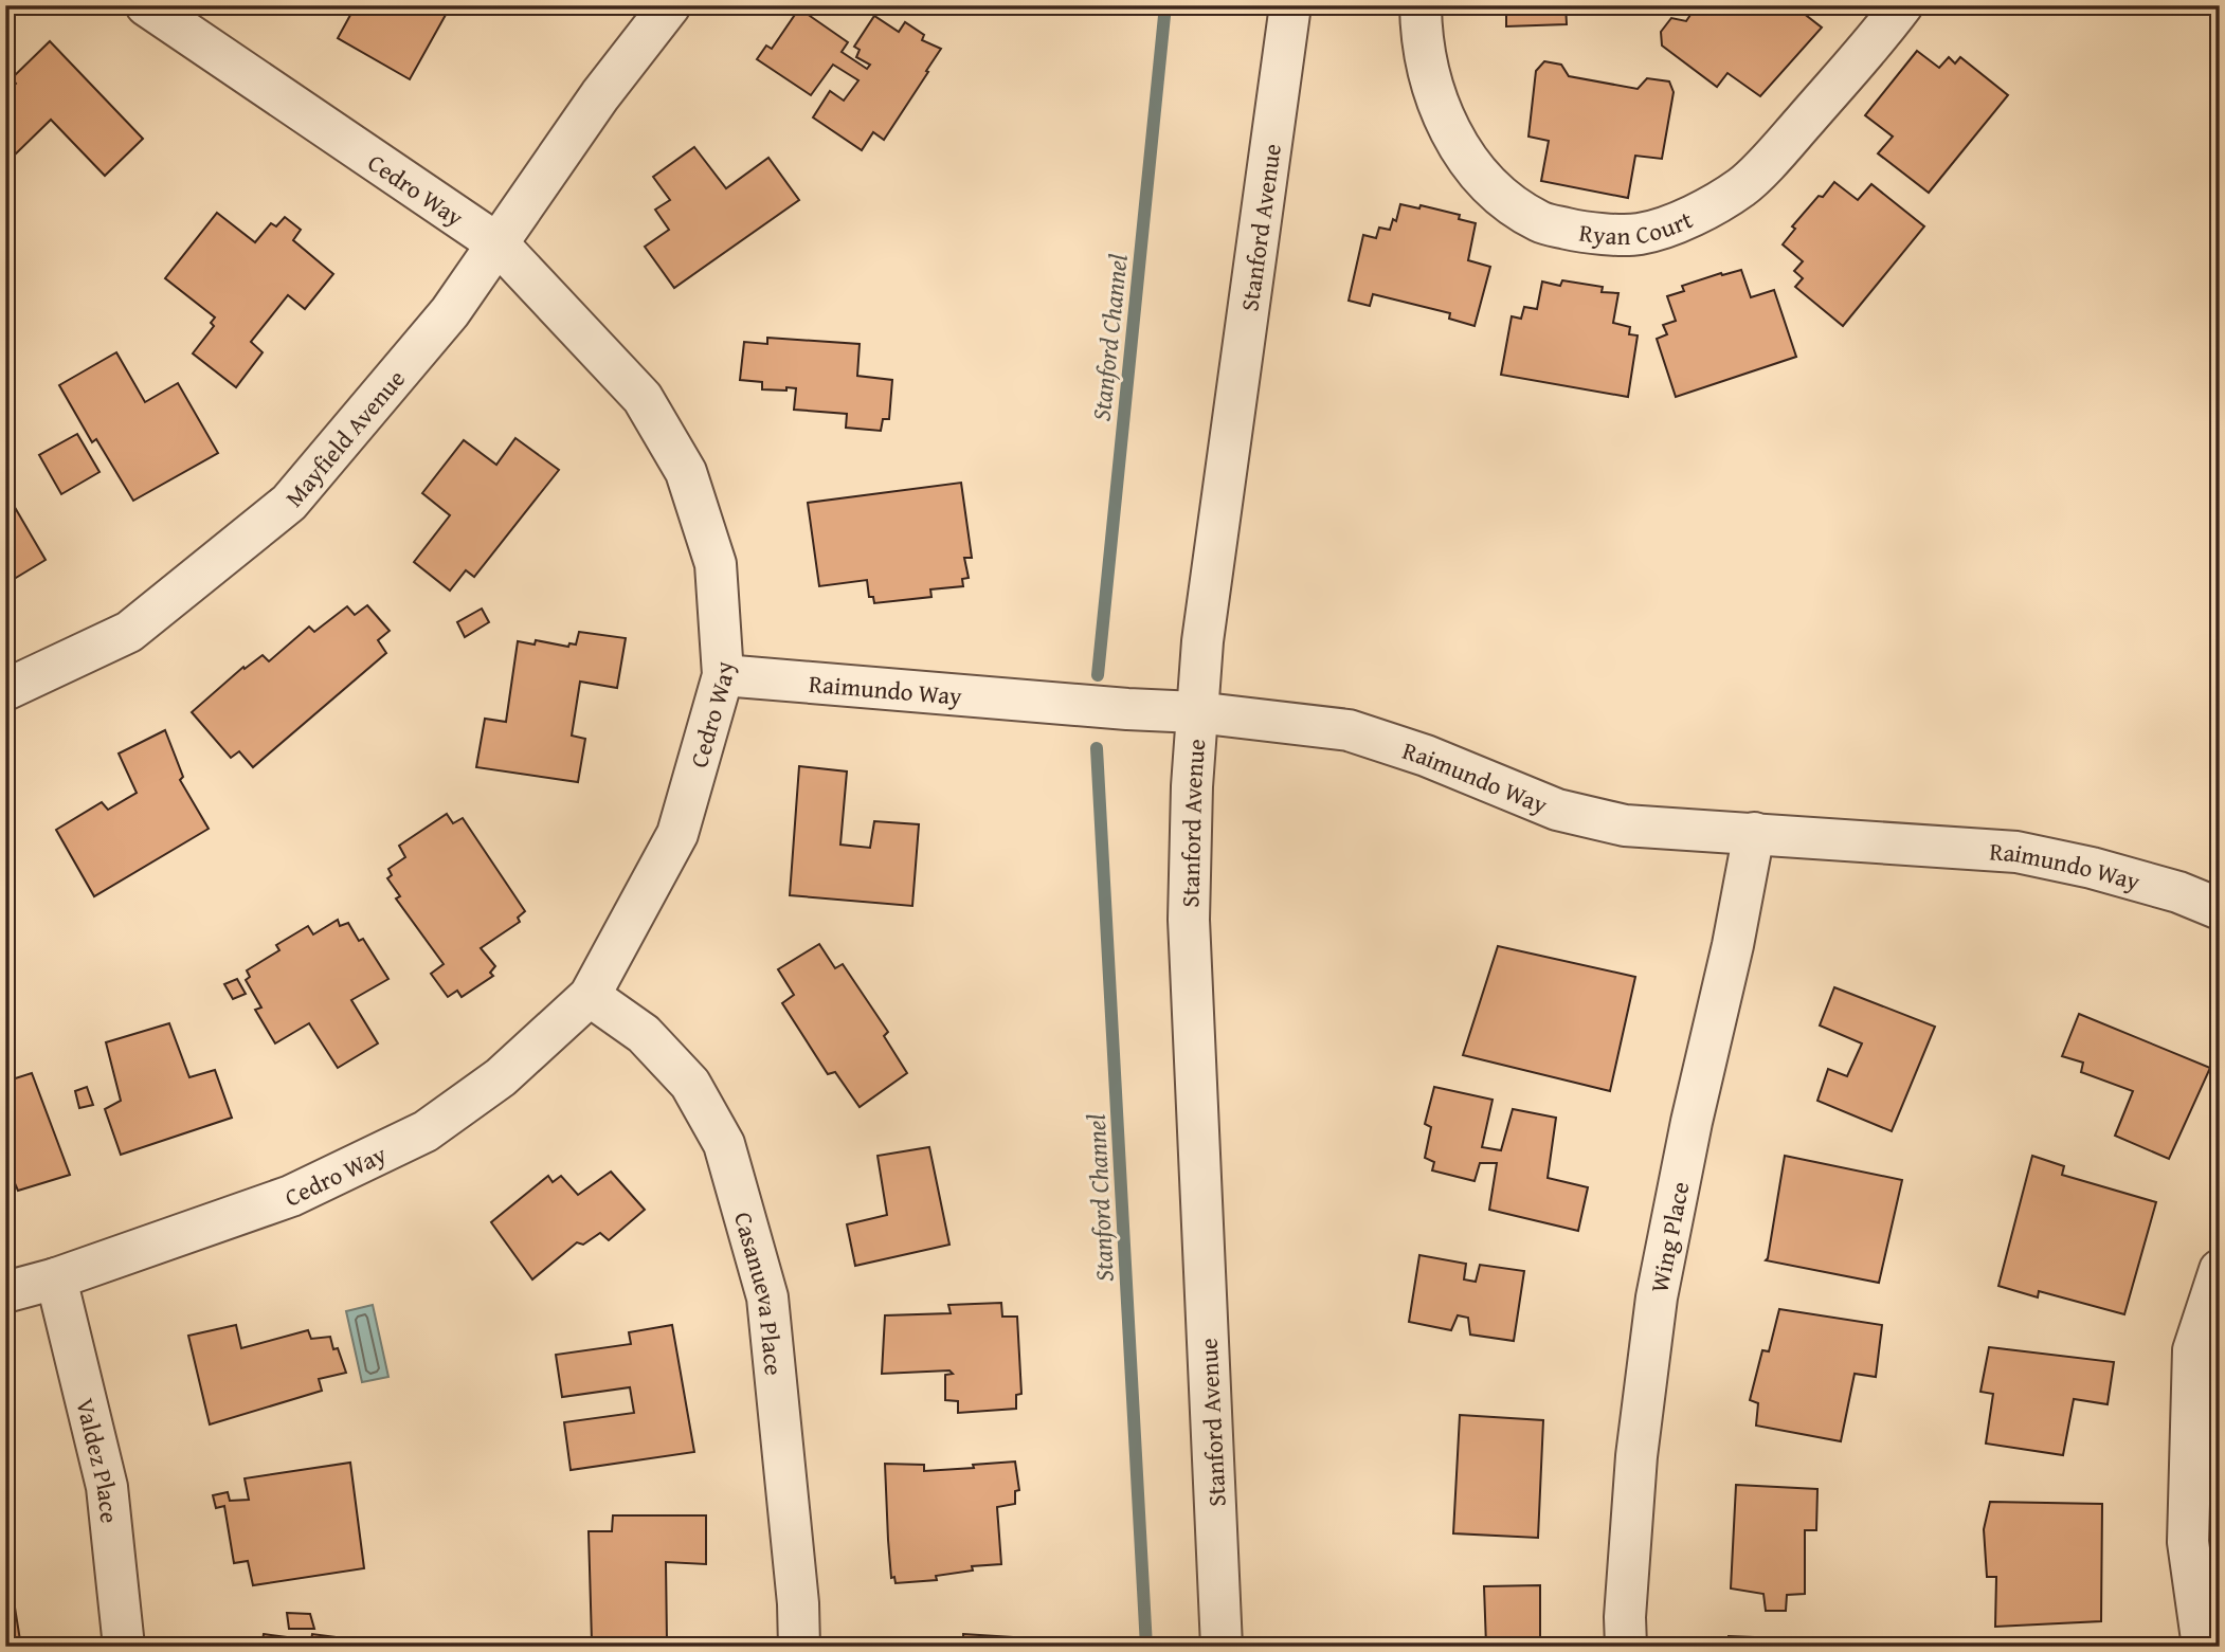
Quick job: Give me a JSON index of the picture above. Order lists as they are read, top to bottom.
{
  "streets": {
    "street": [
      "Cedro Way",
      "Ryan Court",
      "Stanford Avenue",
      "Mayfield Avenue",
      "Raimundo Way",
      "Wing Place",
      "Casanueva Place",
      "Valdez Place"
    ]
  },
  "crossings": [
    ["Cedro Way", "Mayfield Avenue"],
    ["Cedro Way", "Raimundo Way"],
    ["Cedro Way", "Casanueva Place"],
    ["Cedro Way", "Valdez Place"],
    ["Stanford Avenue", "Raimundo Way"],
    ["Raimundo Way", "Wing Place"]
  ],
  "water": ["Stanford Channel"]
}
